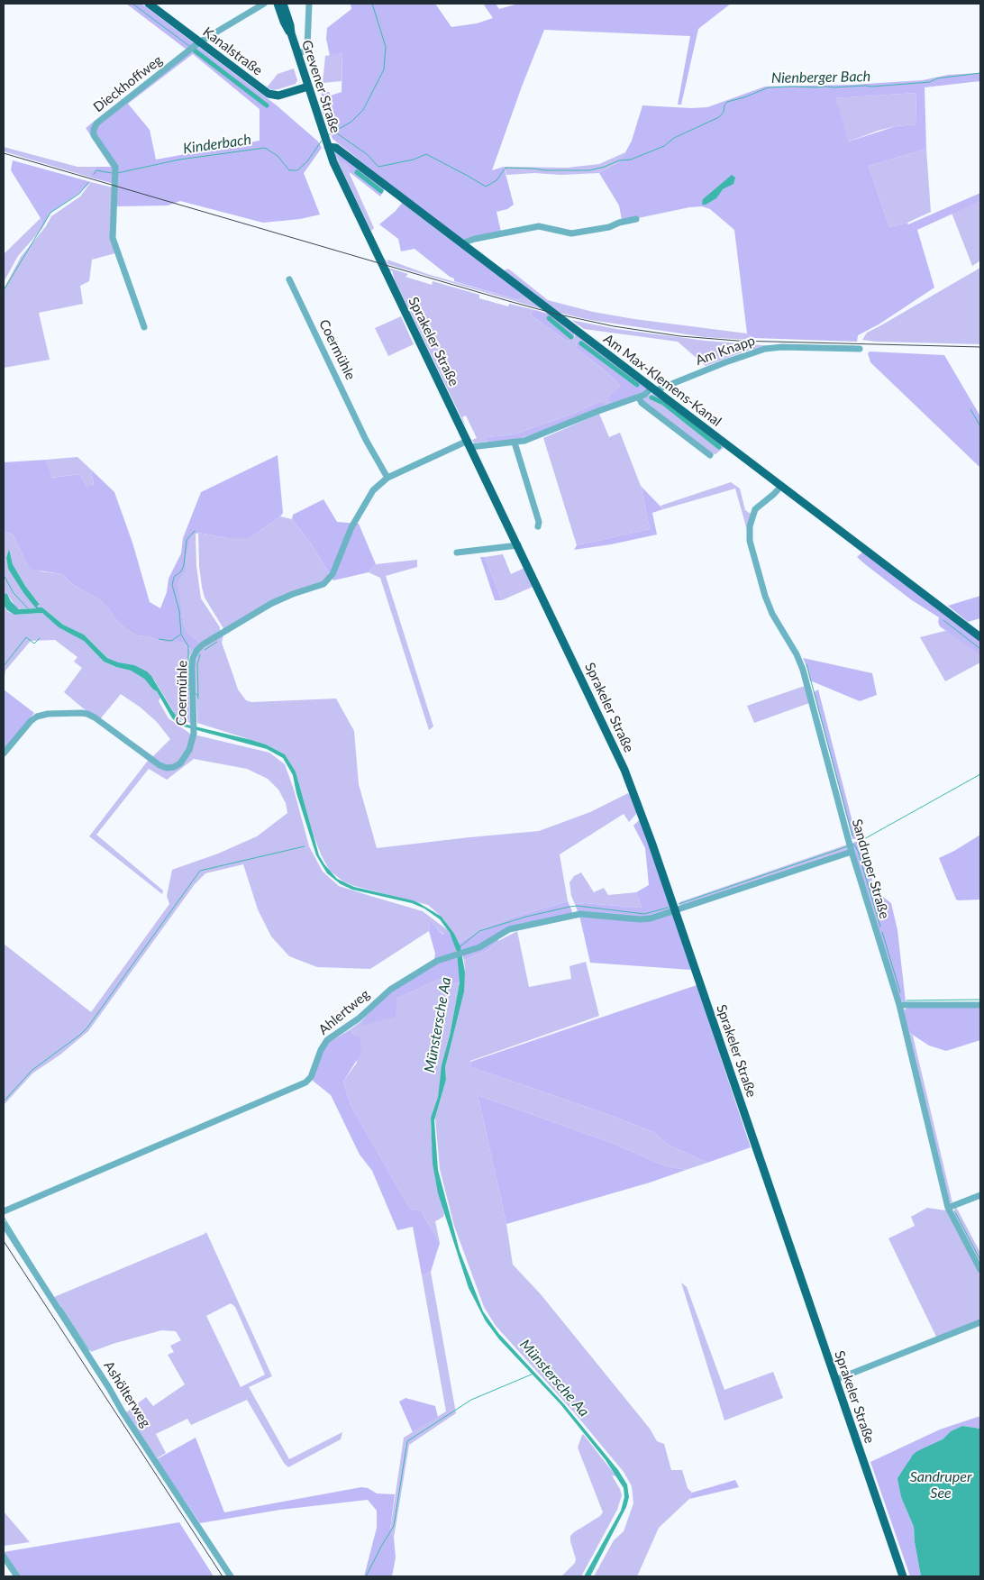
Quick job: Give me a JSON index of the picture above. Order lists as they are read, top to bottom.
{
  "streets": {
    "main road": [
      "Kanalstraße",
      "Grevener Straße",
      "Sprakeler Straße",
      "Am Max-Klemens-Kanal"
    ],
    "street": [
      "Dieckhoffweg",
      "Coermühle",
      "Am Knapp",
      "Sandruper Straße",
      "Ahlertweg",
      "Ashölterweg"
    ]
  },
  "crossings": [
    ["Kanalstraße", "Dieckhoffweg"],
    ["Kanalstraße", "Grevener Straße"],
    ["Grevener Straße", "Sprakeler Straße"],
    ["Grevener Straße", "Am Max-Klemens-Kanal"],
    ["Sprakeler Straße", "Coermühle"],
    ["Sprakeler Straße", "Am Knapp"],
    ["Sprakeler Straße", "Am Max-Klemens-Kanal"],
    ["Sprakeler Straße", "Ahlertweg"],
    ["Coermühle", "Am Knapp"],
    ["Am Knapp", "Am Max-Klemens-Kanal"],
    ["Am Max-Klemens-Kanal", "Sandruper Straße"],
    ["Sandruper Straße", "Ahlertweg"]
  ],
  "water": [
    "Nienberger Bach",
    "Kinderbach",
    "Münstersche Aa",
    "Sandruper See"
  ]
}
